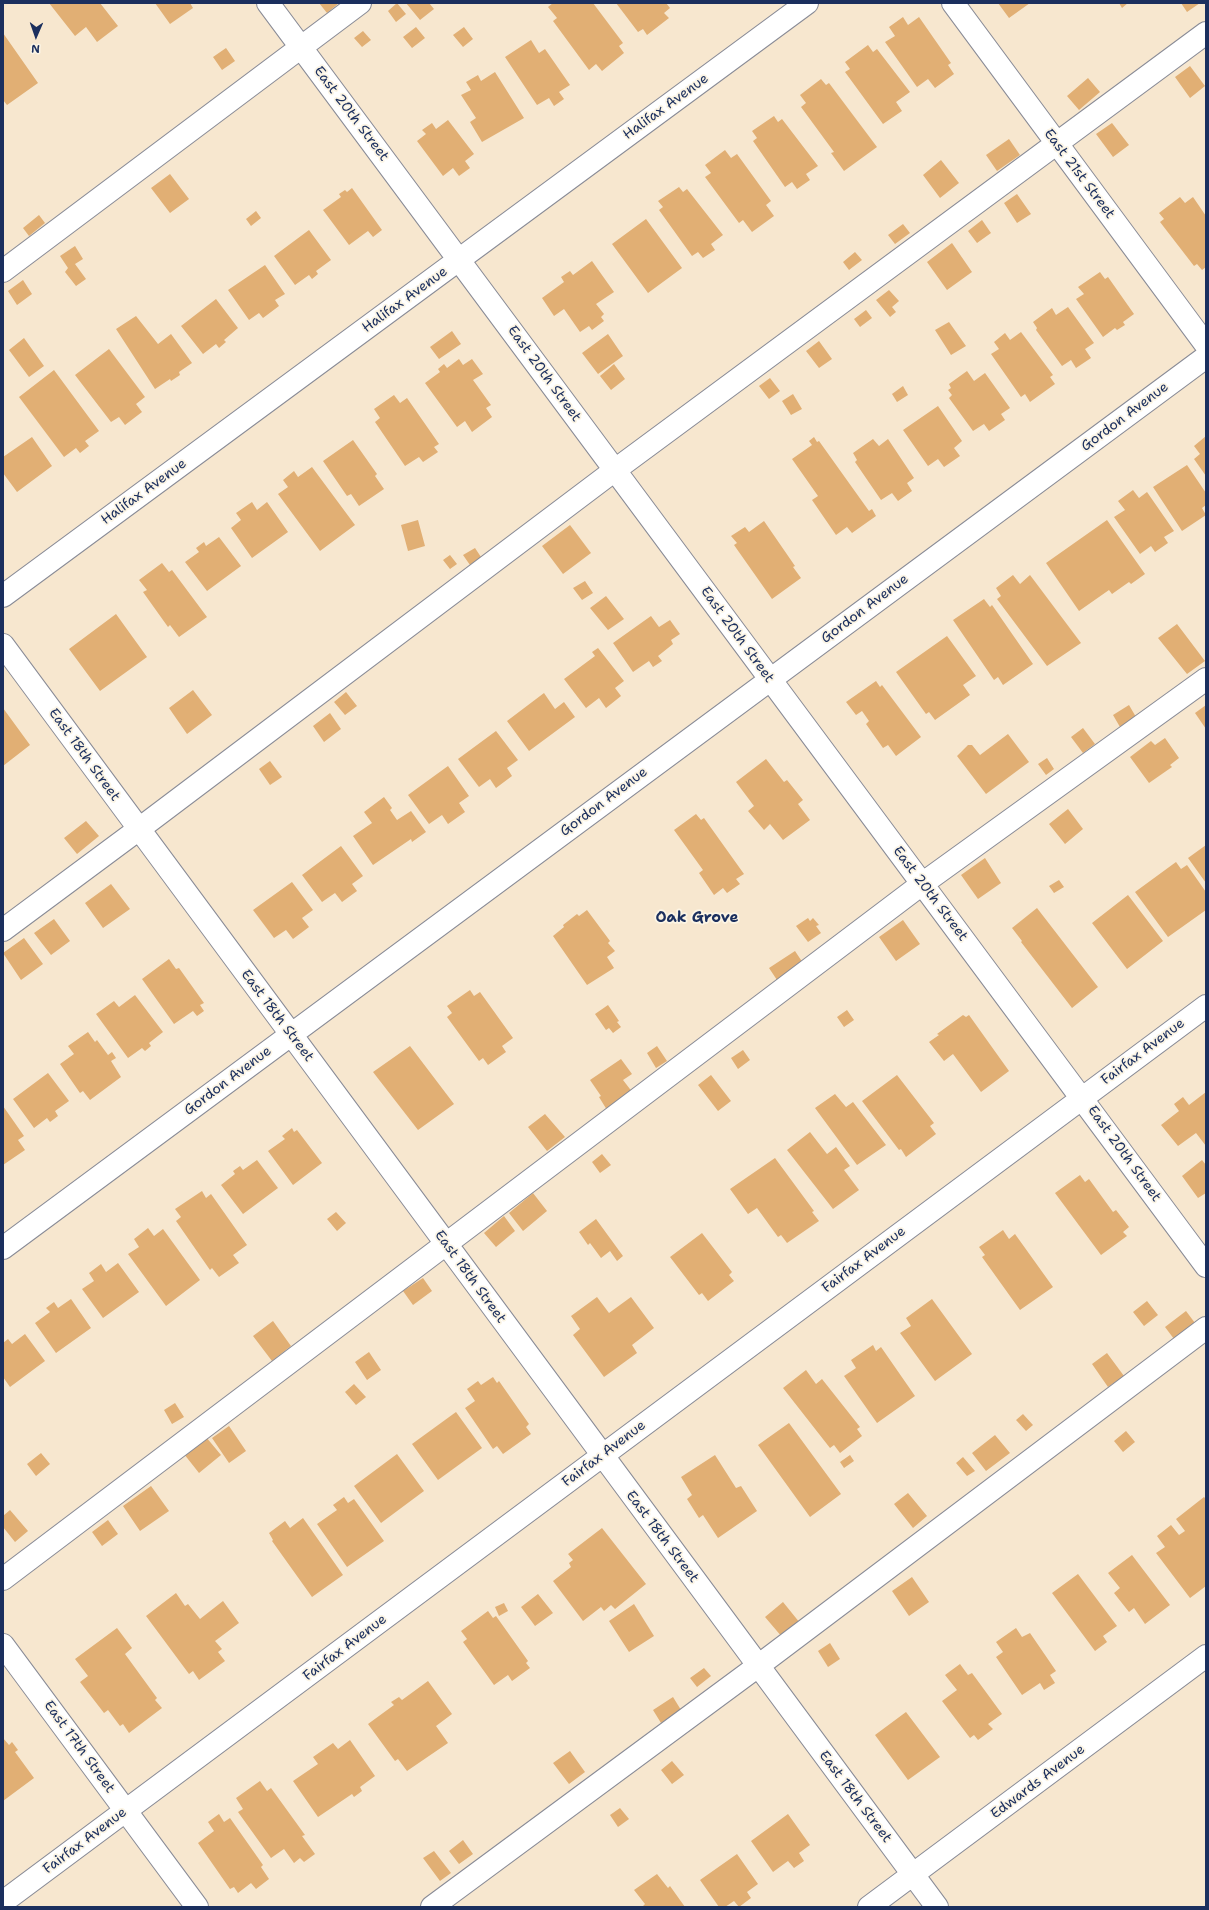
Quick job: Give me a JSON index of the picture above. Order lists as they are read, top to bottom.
{
  "streets": {
    "street": [
      "Halifax Avenue",
      "East 20th Street",
      "East 21st Street",
      "Gordon Avenue",
      "East 18th Street",
      "Fairfax Avenue",
      "East 17th Street",
      "Edwards Avenue"
    ]
  },
  "crossings": [
    ["Halifax Avenue", "East 20th Street"],
    ["East 20th Street", "Gordon Avenue"],
    ["East 20th Street", "Fairfax Avenue"],
    ["Gordon Avenue", "East 18th Street"],
    ["East 18th Street", "Fairfax Avenue"],
    ["East 18th Street", "Edwards Avenue"],
    ["Fairfax Avenue", "East 17th Street"]
  ],
  "districts": ["Oak Grove"],
  "north": "bottom"
}
